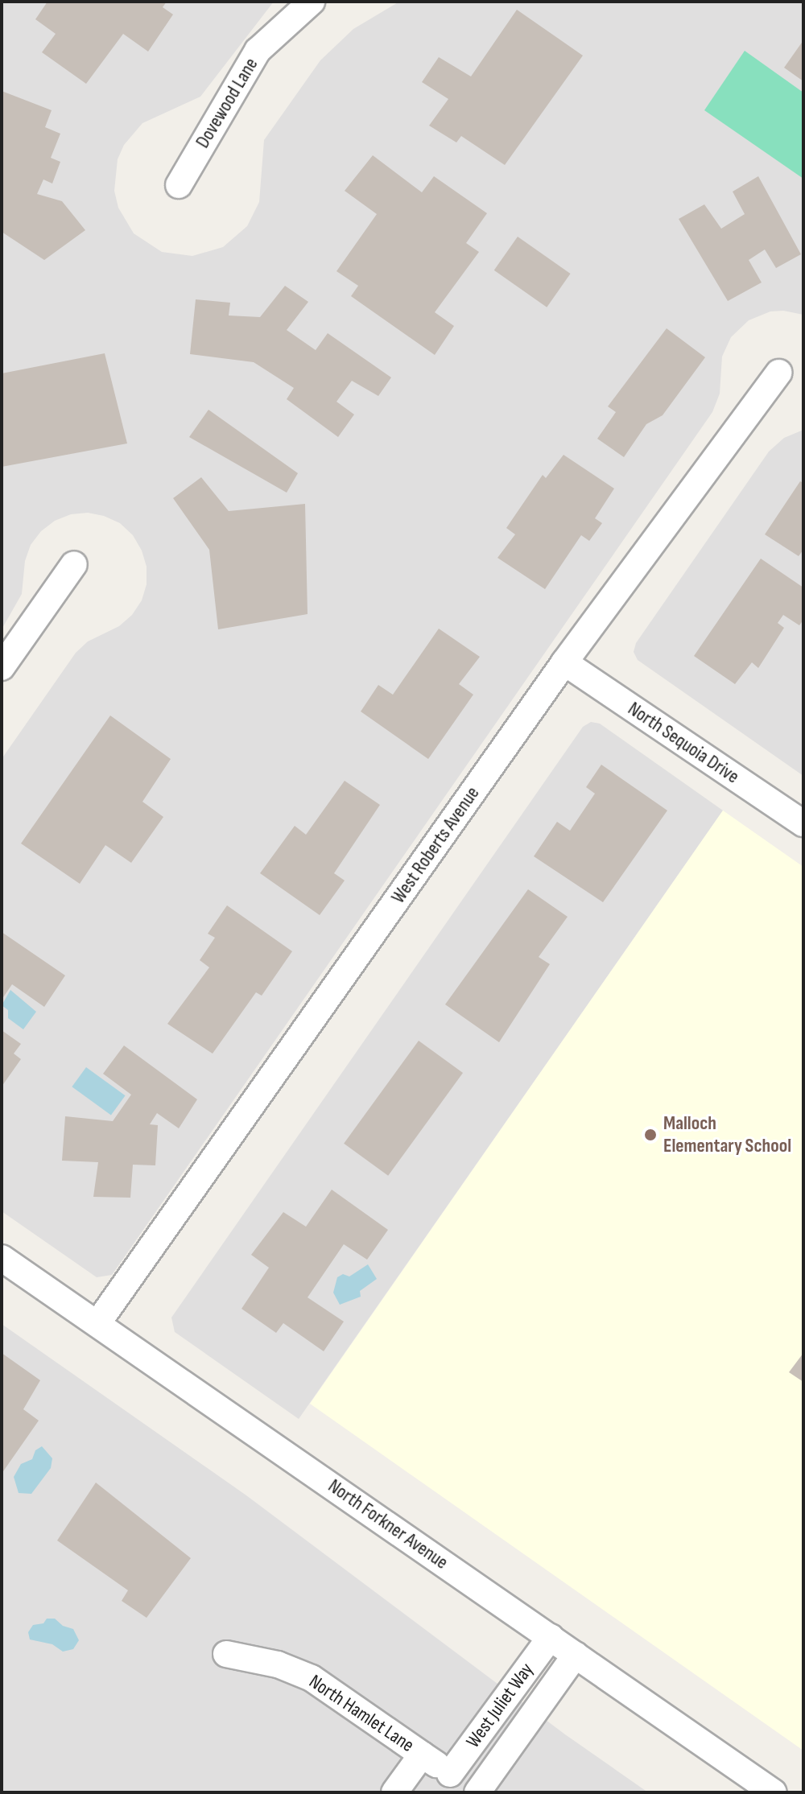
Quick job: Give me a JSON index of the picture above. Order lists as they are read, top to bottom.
{
  "streets": {
    "street": [
      "Dovewood Lane",
      "North Sequoia Drive",
      "West Roberts Avenue",
      "North Forkner Avenue",
      "West Juliet Way",
      "North Hamlet Lane"
    ]
  },
  "crossings": [
    ["North Sequoia Drive", "West Roberts Avenue"],
    ["West Roberts Avenue", "North Forkner Avenue"],
    ["North Forkner Avenue", "West Juliet Way"],
    ["West Juliet Way", "North Hamlet Lane"]
  ],
  "places": ["Malloch Elementary School"]
}
